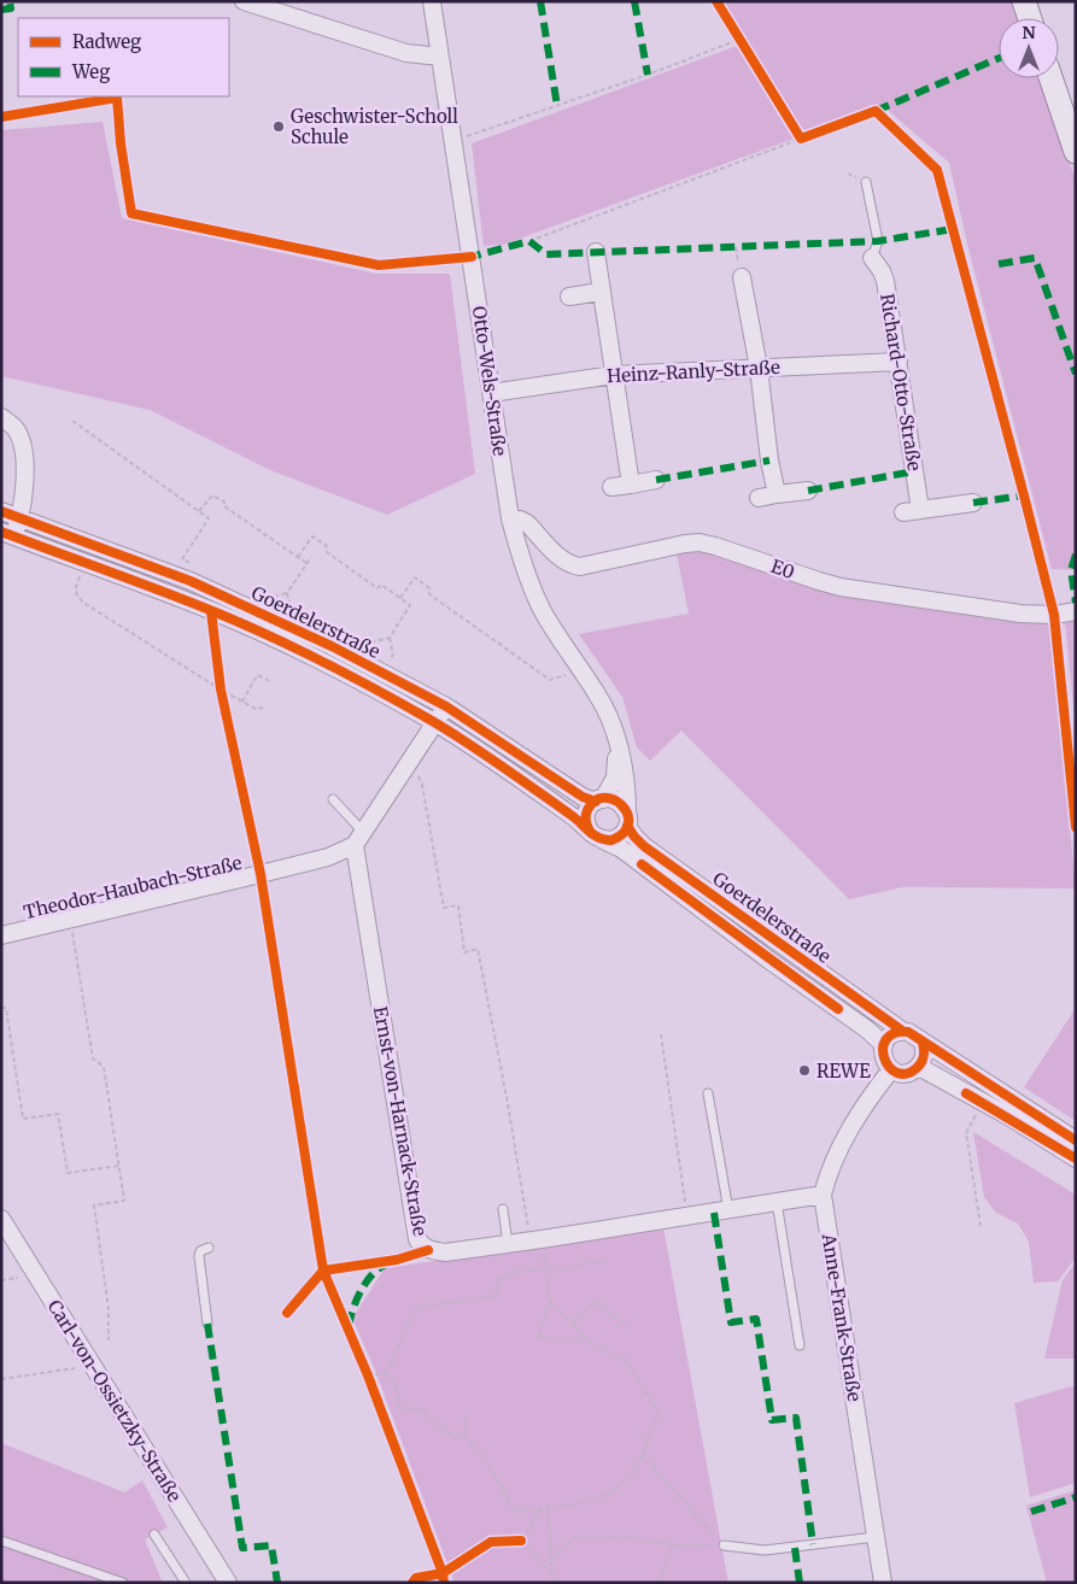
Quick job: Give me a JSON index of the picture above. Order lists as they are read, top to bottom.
{
  "streets": {
    "street": [
      "Heinz-Ranly-Straße",
      "Otto-Wels-Straße",
      "Richard-Otto-Straße",
      "E0",
      "Goerdelerstraße",
      "Theodor-Haubach-Straße",
      "Ernst-von-Harnack-Straße",
      "Anne-Frank-Straße",
      "Carl-von-Ossietzky-Straße"
    ]
  },
  "crossings": [
    ["Heinz-Ranly-Straße", "Otto-Wels-Straße"],
    ["Heinz-Ranly-Straße", "Richard-Otto-Straße"],
    ["Otto-Wels-Straße", "E0"],
    ["Otto-Wels-Straße", "Goerdelerstraße"],
    ["Goerdelerstraße", "Anne-Frank-Straße"],
    ["Theodor-Haubach-Straße", "Ernst-von-Harnack-Straße"],
    ["Ernst-von-Harnack-Straße", "Anne-Frank-Straße"]
  ],
  "places": ["Geschwister-Scholl Schule", "REWE"],
  "legend": ["Radweg", "Weg"],
  "north": "top"
}
